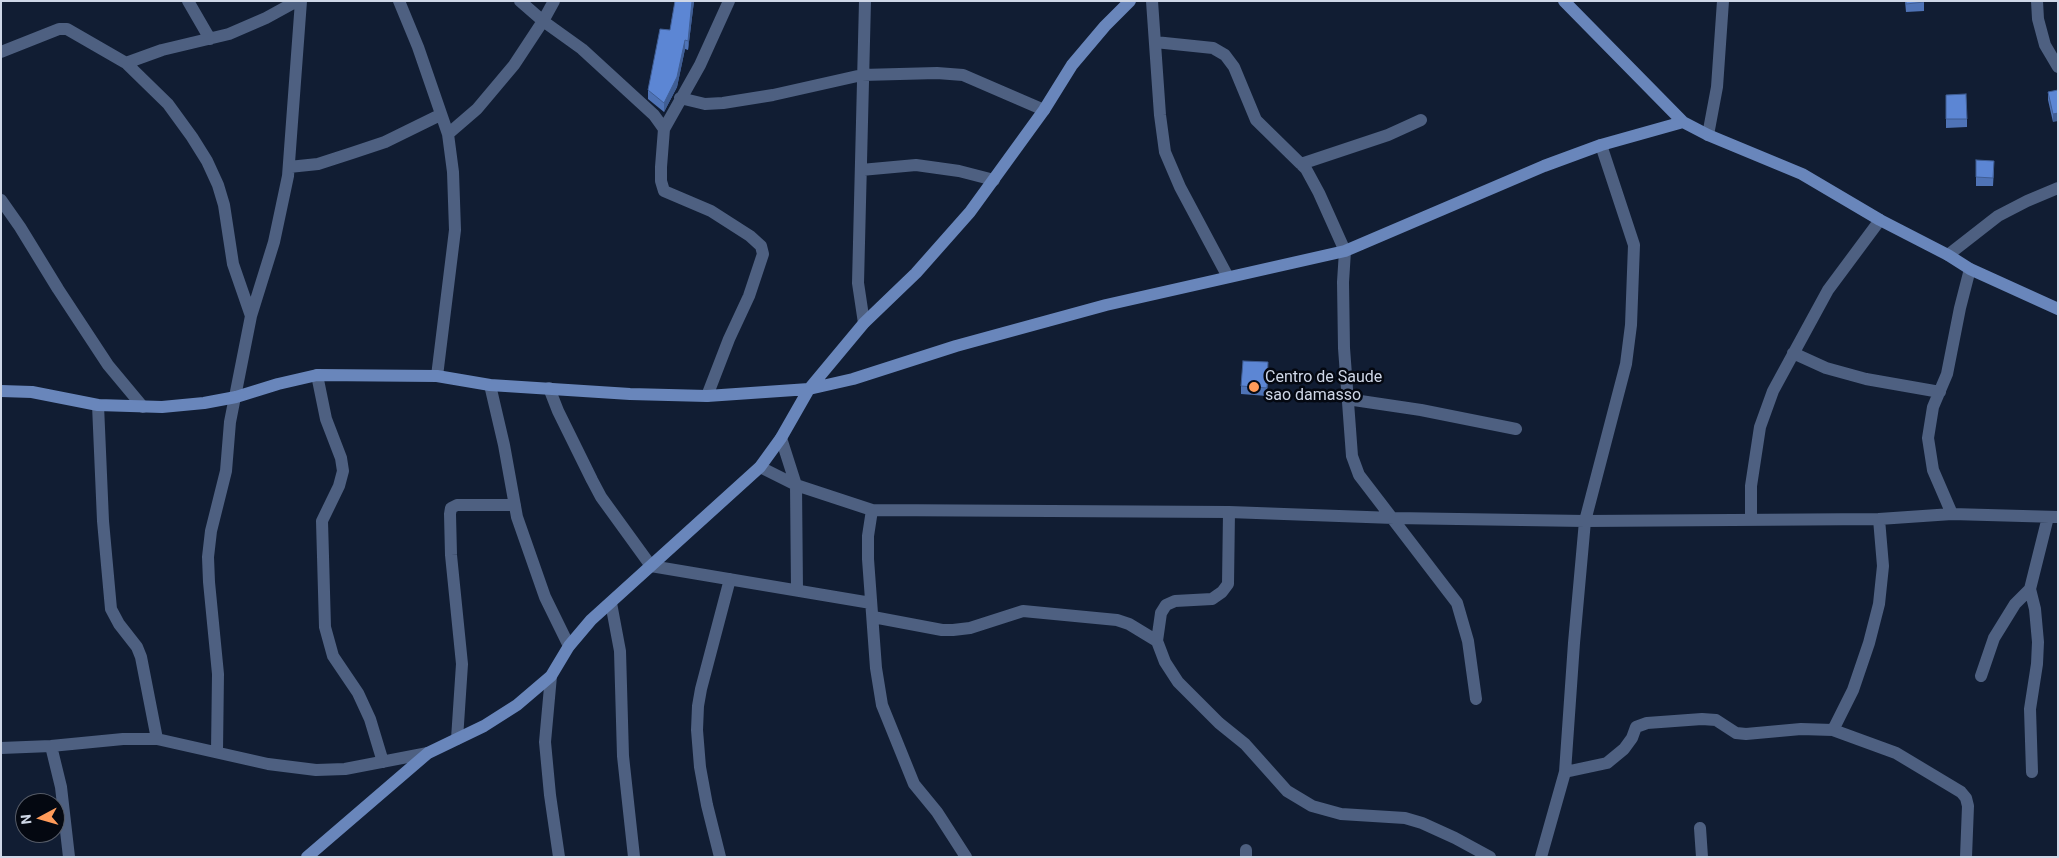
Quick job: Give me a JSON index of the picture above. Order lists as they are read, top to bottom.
{
  "places": ["Centro de Saude sao damasso"],
  "north": "left"
}
